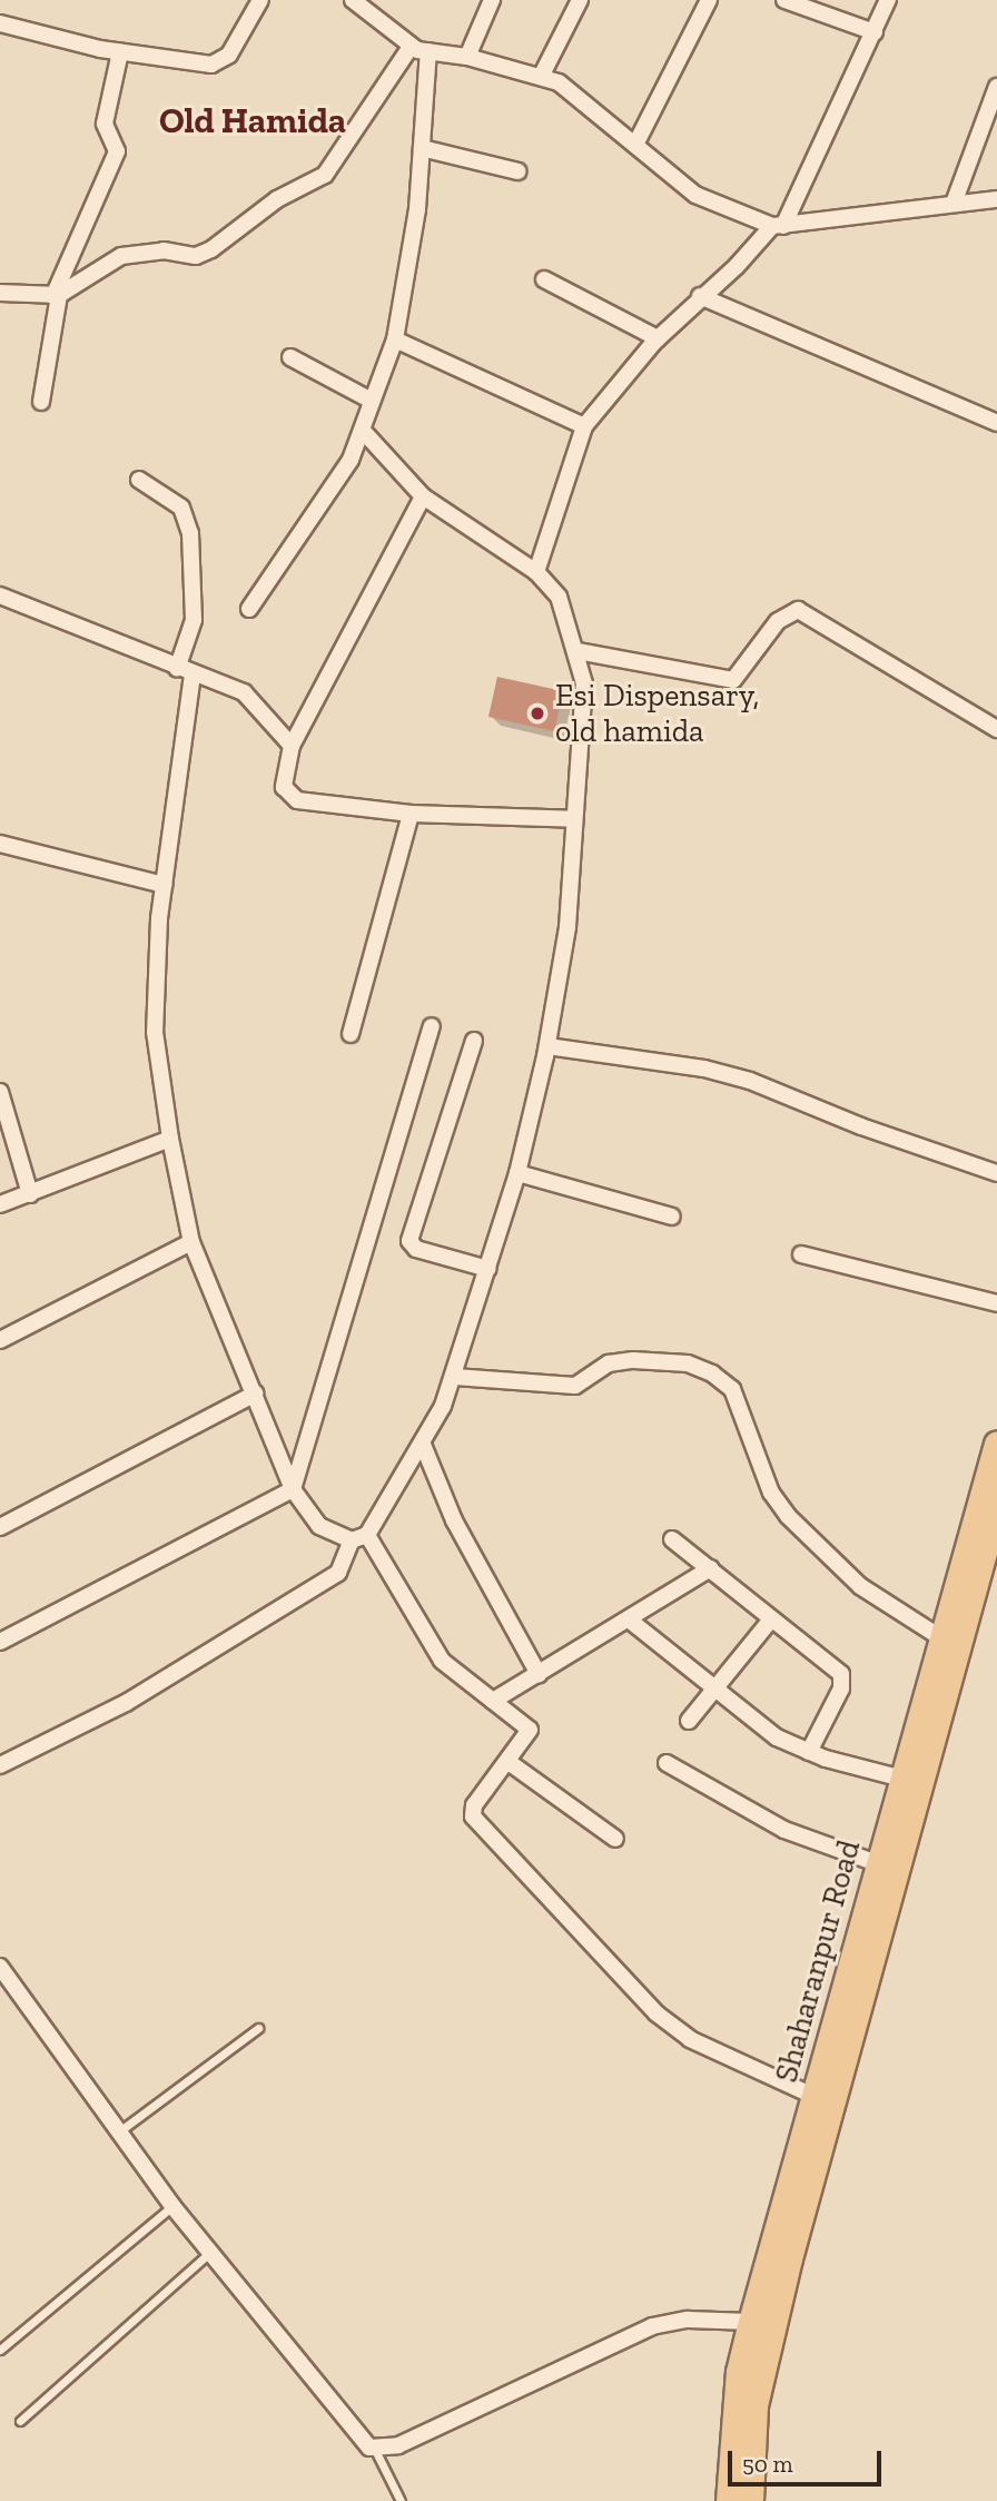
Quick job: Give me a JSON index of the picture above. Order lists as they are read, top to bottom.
{
  "streets": {
    "main road": ["Shaharanpur Road"]
  },
  "districts": ["Old Hamida"],
  "places": ["Esi Dispensary, old hamida"],
  "scale_bar": "50 m"
}
